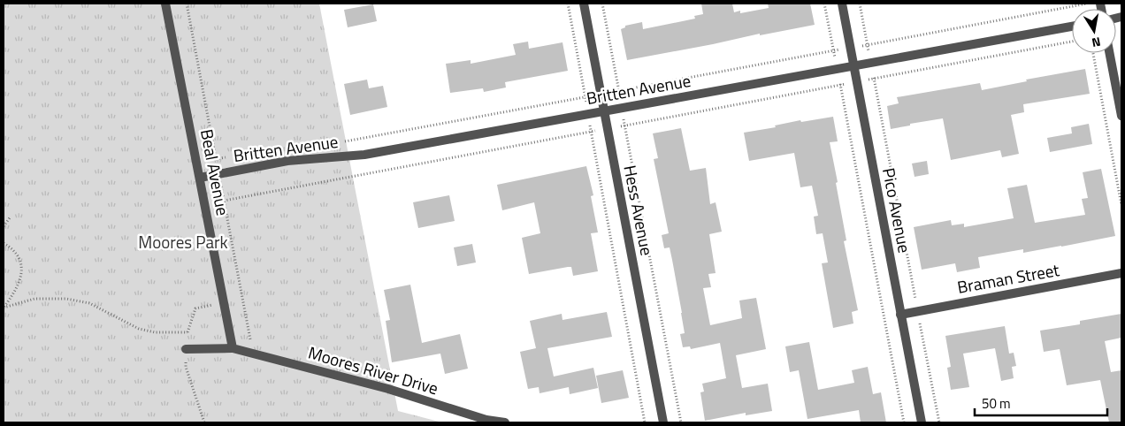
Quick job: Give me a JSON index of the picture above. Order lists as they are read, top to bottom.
{
  "streets": {
    "street": [
      "Britten Avenue",
      "Beal Avenue",
      "Hess Avenue",
      "Pico Avenue",
      "Braman Street",
      "Moores River Drive"
    ]
  },
  "crossings": [
    ["Britten Avenue", "Beal Avenue"],
    ["Britten Avenue", "Hess Avenue"],
    ["Britten Avenue", "Pico Avenue"],
    ["Beal Avenue", "Moores River Drive"],
    ["Pico Avenue", "Braman Street"]
  ],
  "parks": ["Moores Park"],
  "scale_bar": "50 m",
  "north": "bottom"
}
